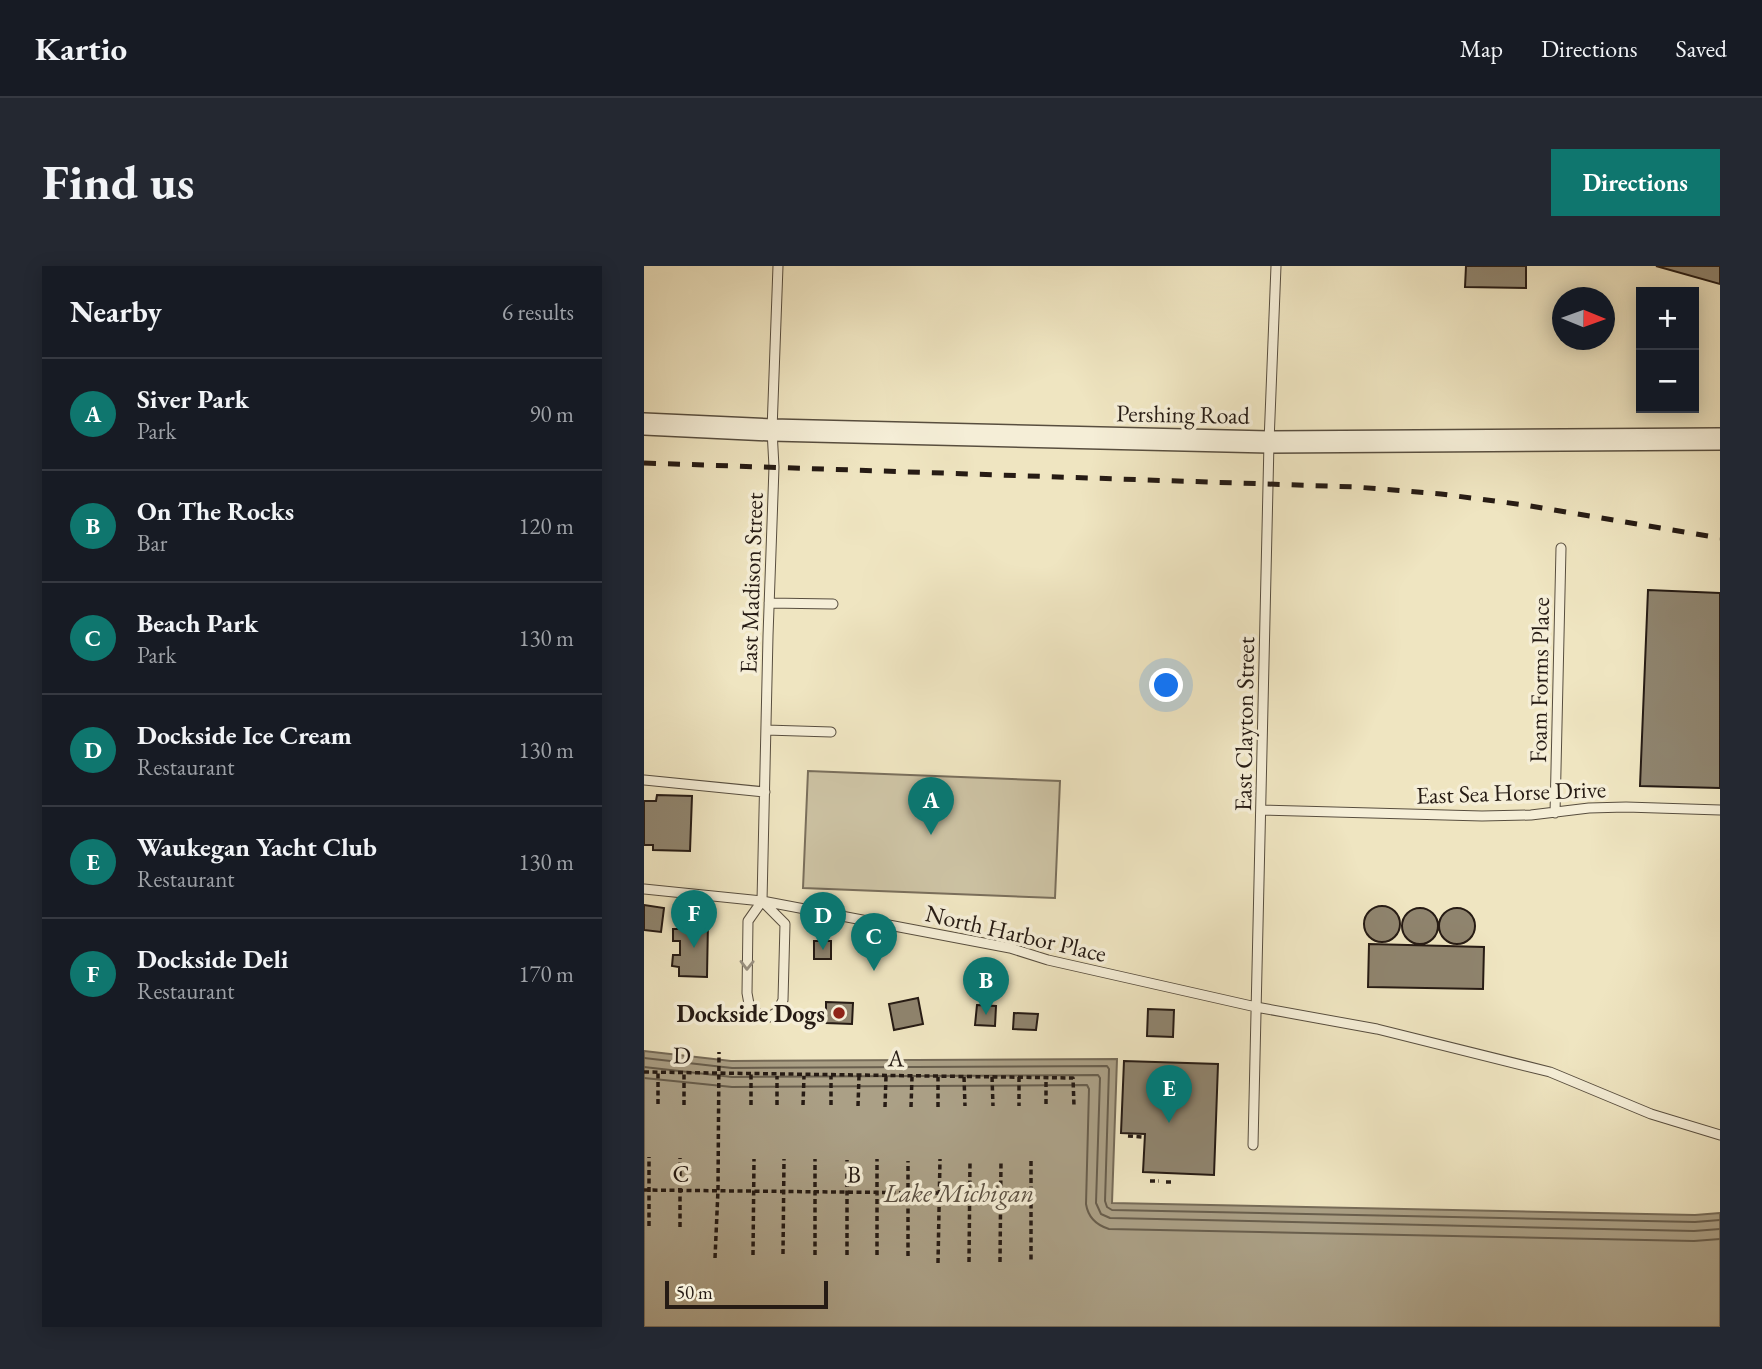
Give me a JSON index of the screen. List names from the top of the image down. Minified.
{"streets":{"street":["Pershing Road"],"lane":["East Madison Street","Foam Forms Place","East Clayton Street","East Sea Horse Drive","North Harbor Place"],"path":["D","A","C","B"]},"crossings":[["Pershing Road","East Madison Street"],["Pershing Road","East Clayton Street"],["East Madison Street","North Harbor Place"],["Foam Forms Place","East Sea Horse Drive"],["East Clayton Street","East Sea Horse Drive"],["East Clayton Street","North Harbor Place"],["D","A"],["C","B"]],"water":["Lake Michigan"],"places":["Dockside Dogs"],"scale_bar":"50 m","north":"right","page":{"header":"Kartio","nav":["Map","Directions","Saved"],"buttons":"Directions","title":"Find us","heading":["Nearby","6 results"],"map_buttons":["+","−"],"list":[{"mark":"A","name":"Siver Park","note":"Park","value":"90 m"},{"mark":"B","name":"On The Rocks","note":"Bar","value":"120 m"},{"mark":"C","name":"Beach Park","note":"Park","value":"130 m"},{"mark":"D","name":"Dockside Ice Cream","note":"Restaurant","value":"130 m"},{"mark":"E","name":"Waukegan Yacht Club","note":"Restaurant","value":"130 m"},{"mark":"F","name":"Dockside Deli","note":"Restaurant","value":"170 m"}],"pins":["A","F","D","C","B","E"],"scale":"50 m"}}
